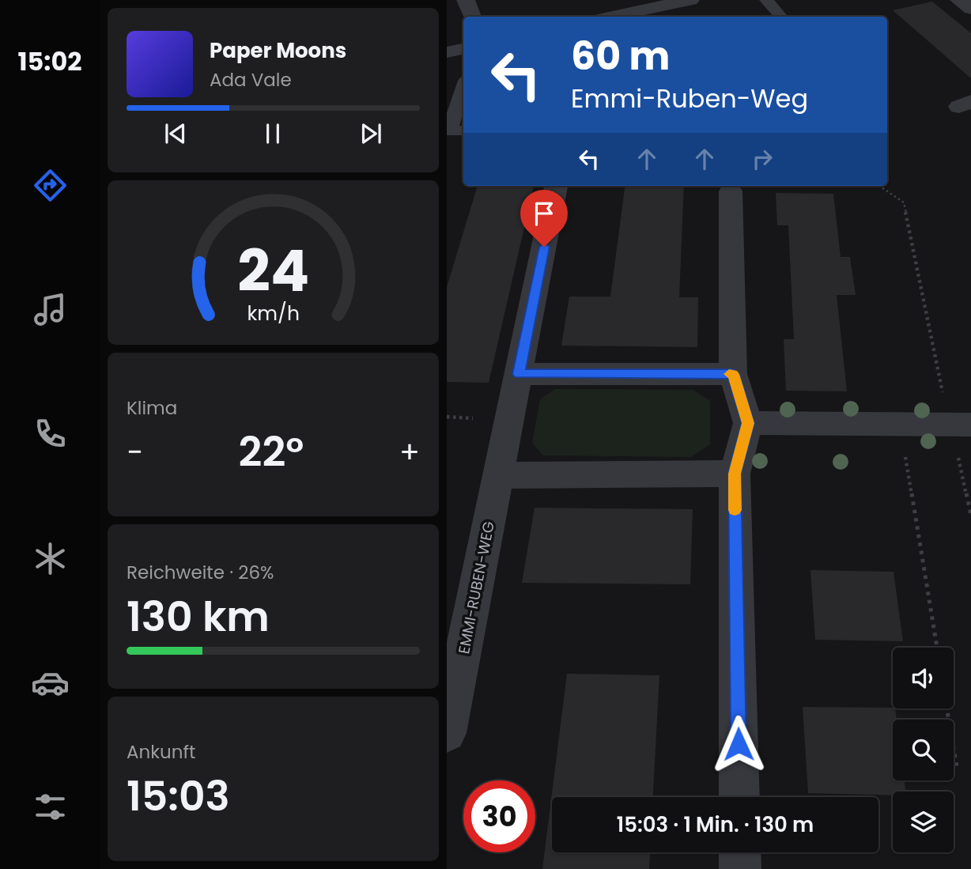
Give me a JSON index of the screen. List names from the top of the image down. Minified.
{"streets":{"street":["EMMI-RUBEN-WEG"]},"page":{"tabs":"15:02","turn":["60 m","Emmi-Ruben-Weg"],"song":["Paper Moons","Ada Vale"],"tile":["Klima",["Reichweite · 26%","130 km"],["Ankunft","15:03"]],"heat":["−","22°","+"],"limit":"30","trip":"15:03 · 1 Min. · 130 m","gauge":["24","km/h"]}}
